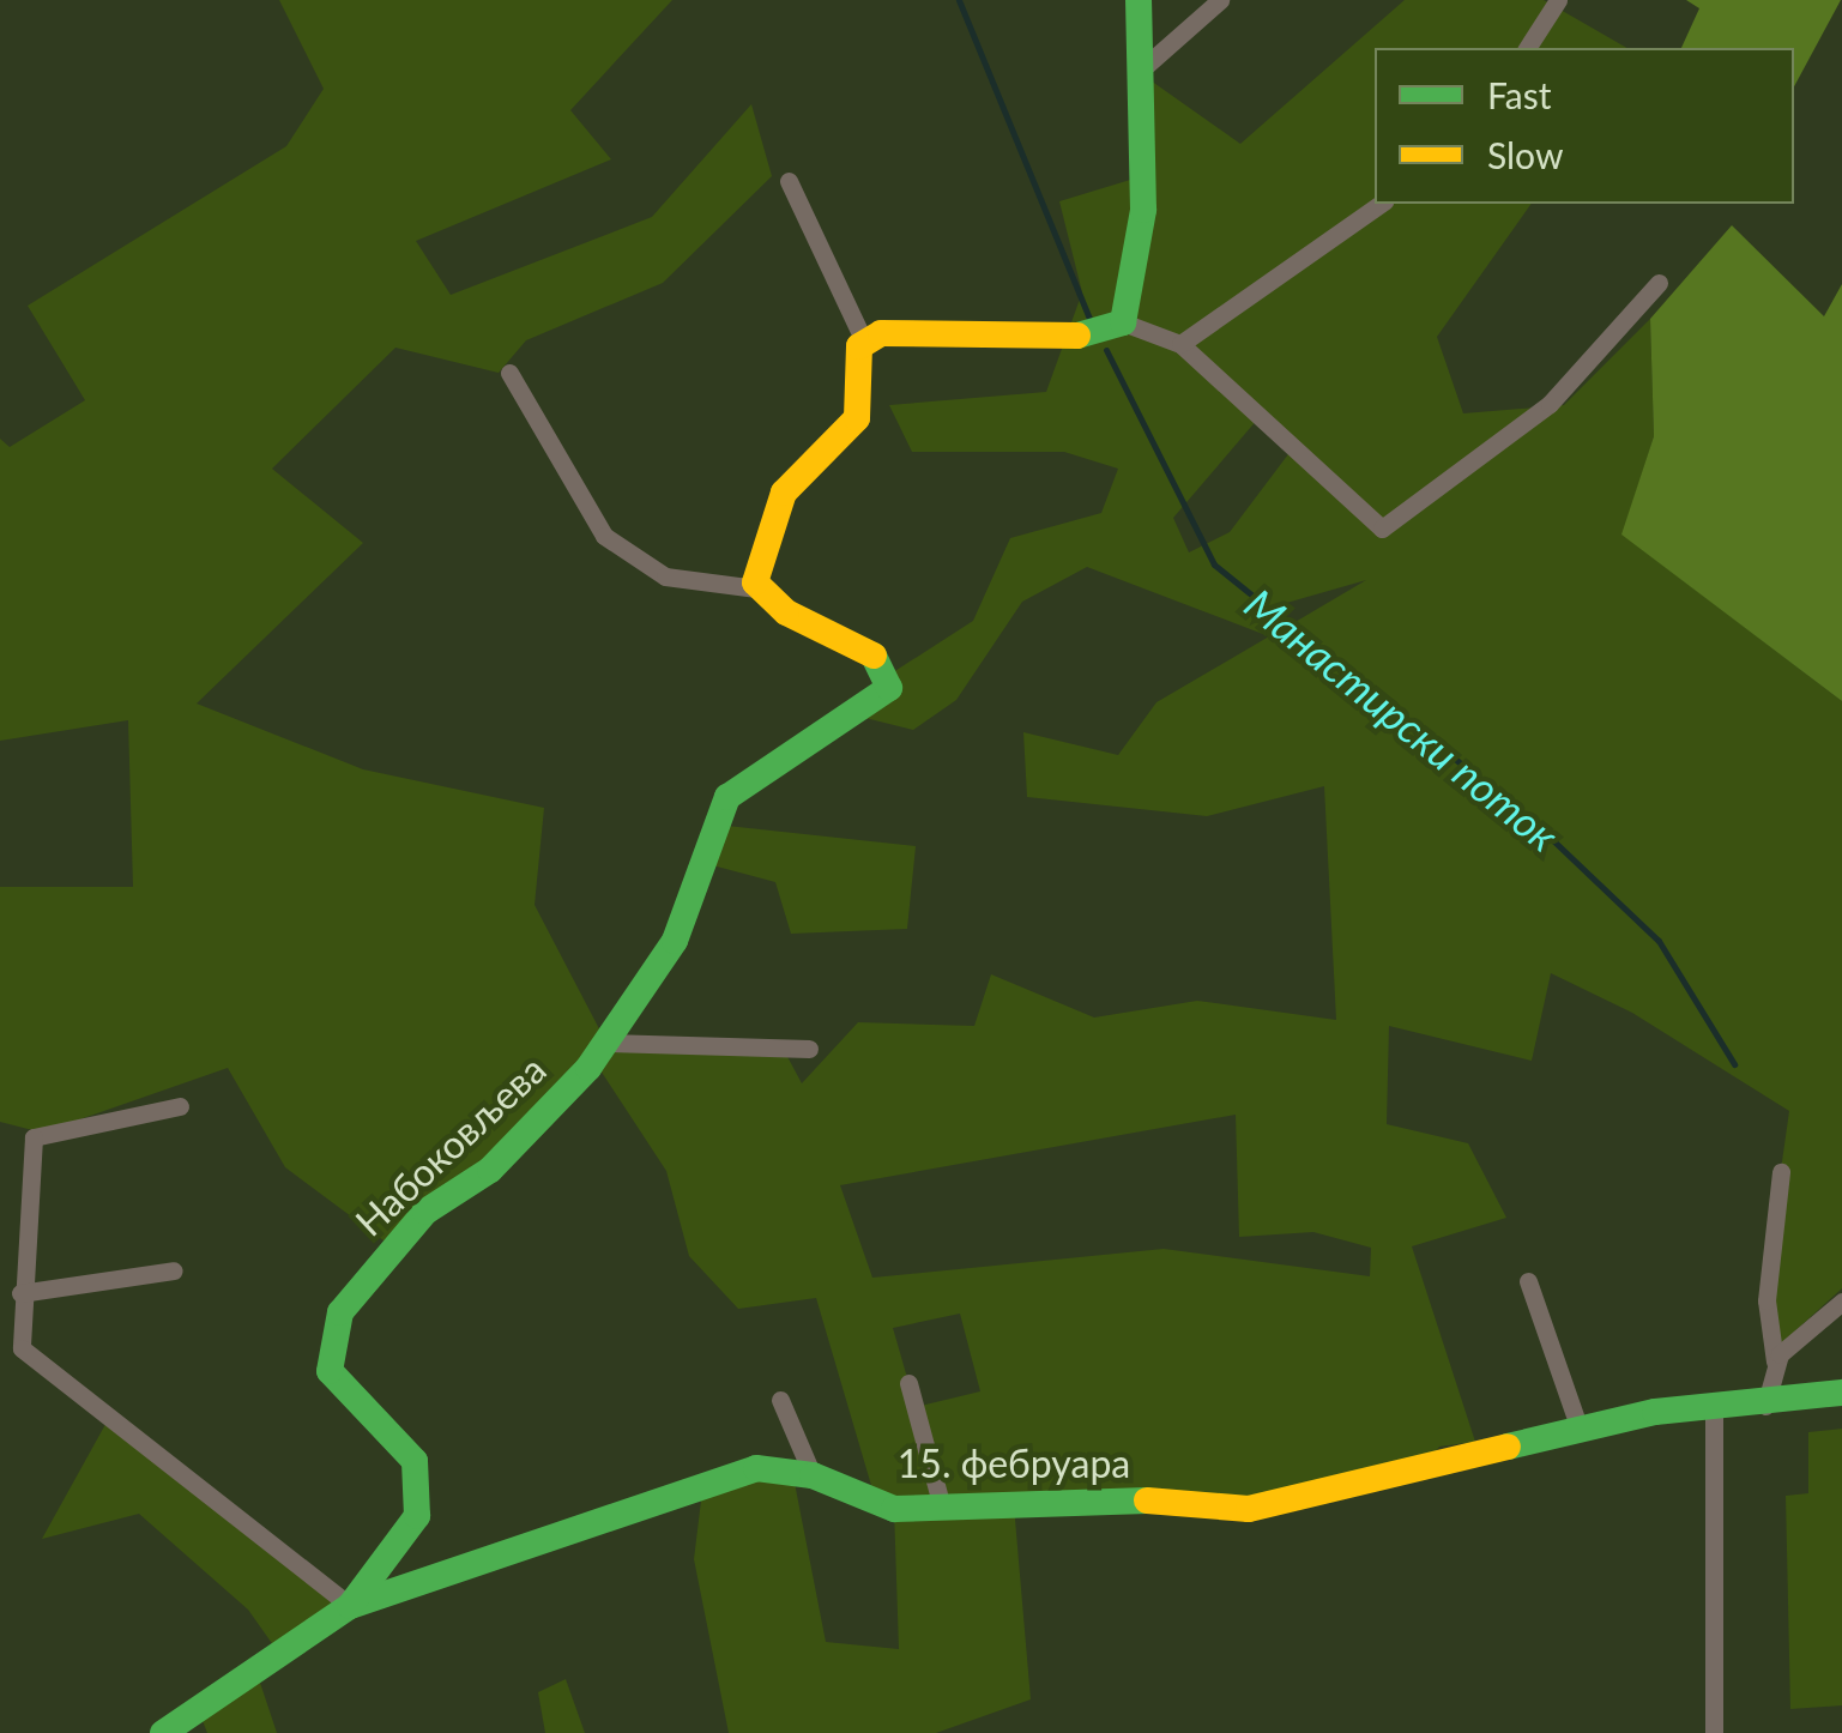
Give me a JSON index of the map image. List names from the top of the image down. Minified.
{"streets":{"street":["Набоковљева","15. фебруара"]},"crossings":[["Набоковљева","15. фебруара"]],"water":["Манастирски поток"],"legend":["Fast","Slow"]}
